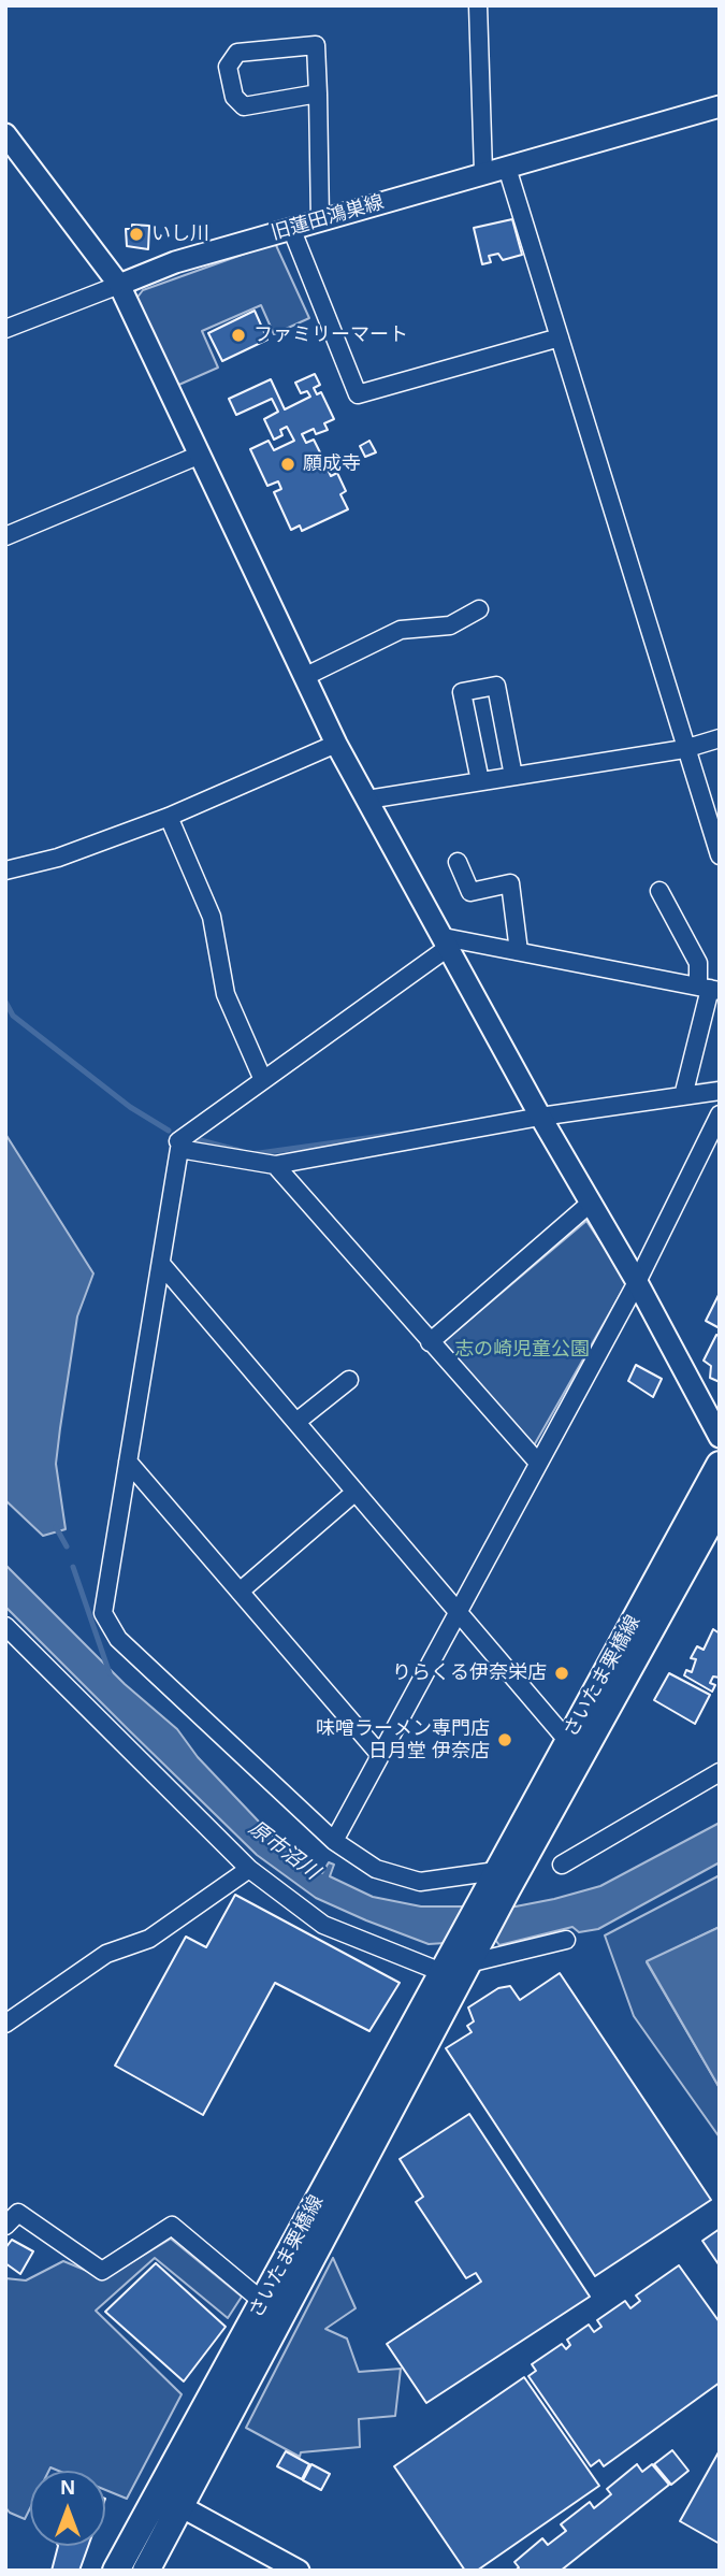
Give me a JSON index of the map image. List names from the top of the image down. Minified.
{"streets":{"main road":["さいたま栗橋線"],"street":["旧蓮田鴻巣線"]},"water":["原市沼川"],"parks":["志の崎児童公園"],"places":["いし川","ファミリーマート","願成寺","りらくる伊奈栄店","味噌ラーメン専門店 日月堂 伊奈店"],"north":"top"}
